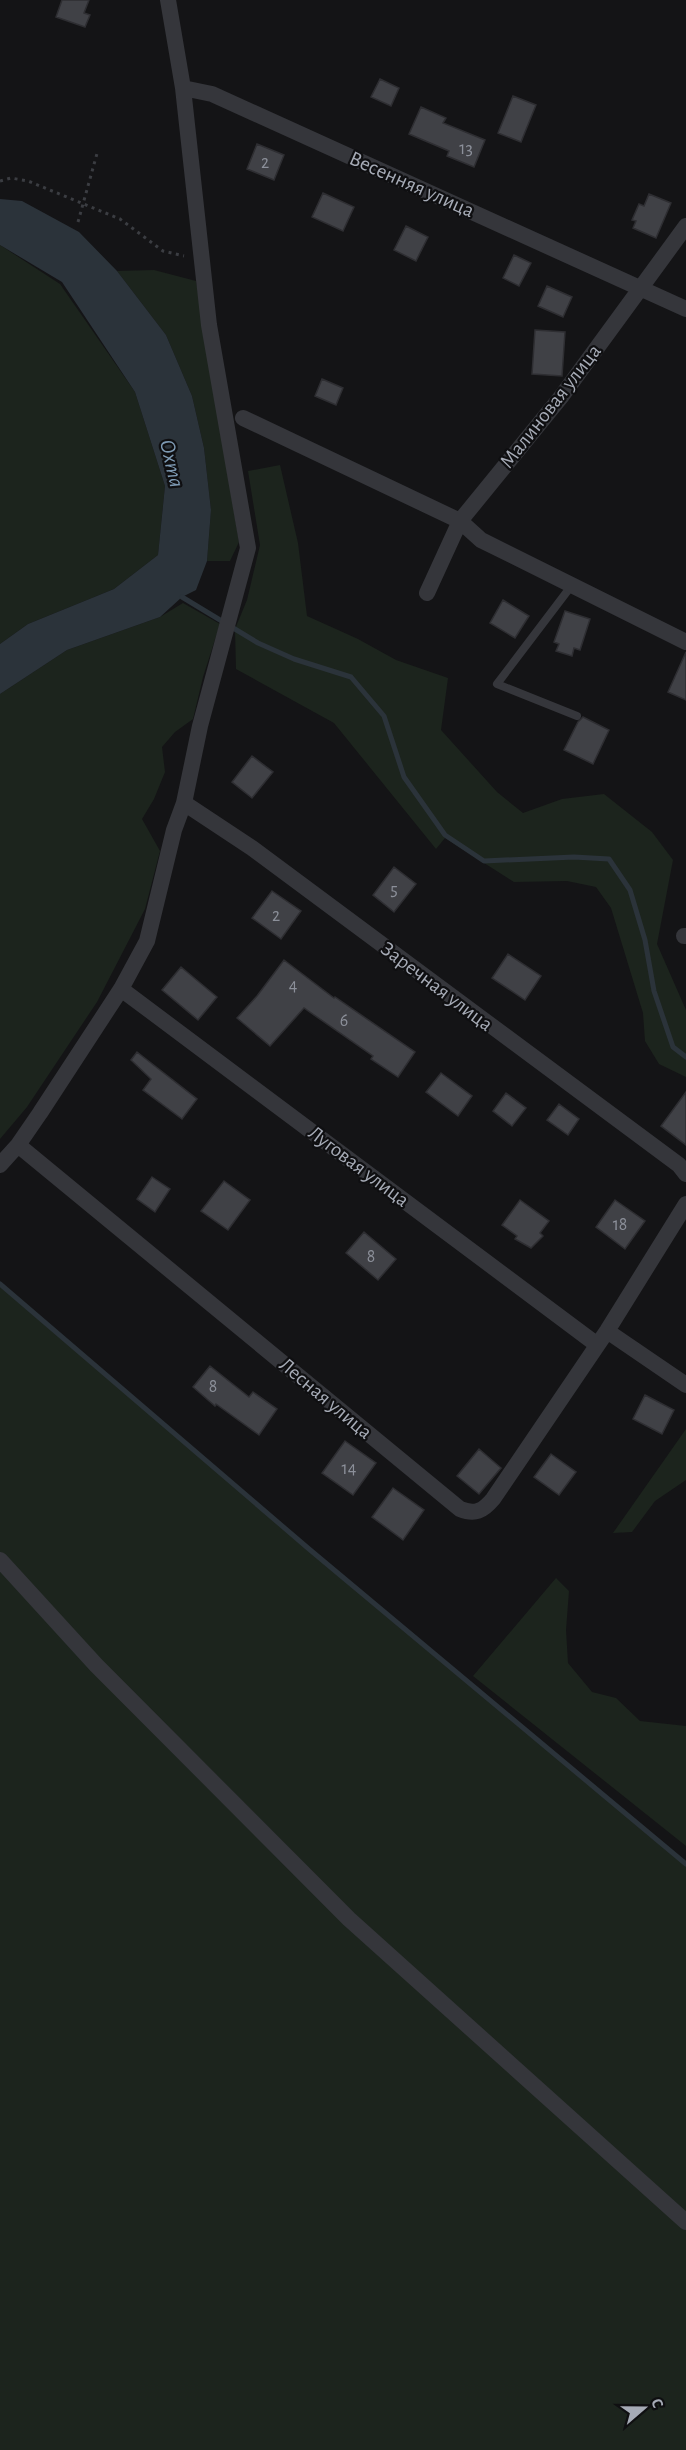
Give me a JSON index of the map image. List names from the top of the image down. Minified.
{"streets":{"street":["Весенняя улица","Малиновая улица","Заречная улица","Луговая улица","Лесная улица"]},"crossings":[["Весенняя улица","Малиновая улица"],["Луговая улица","Лесная улица"]],"water":["Охта"],"house_numbers":["13","2","5","2","4","6","18","8","8","14"],"north":"right"}
